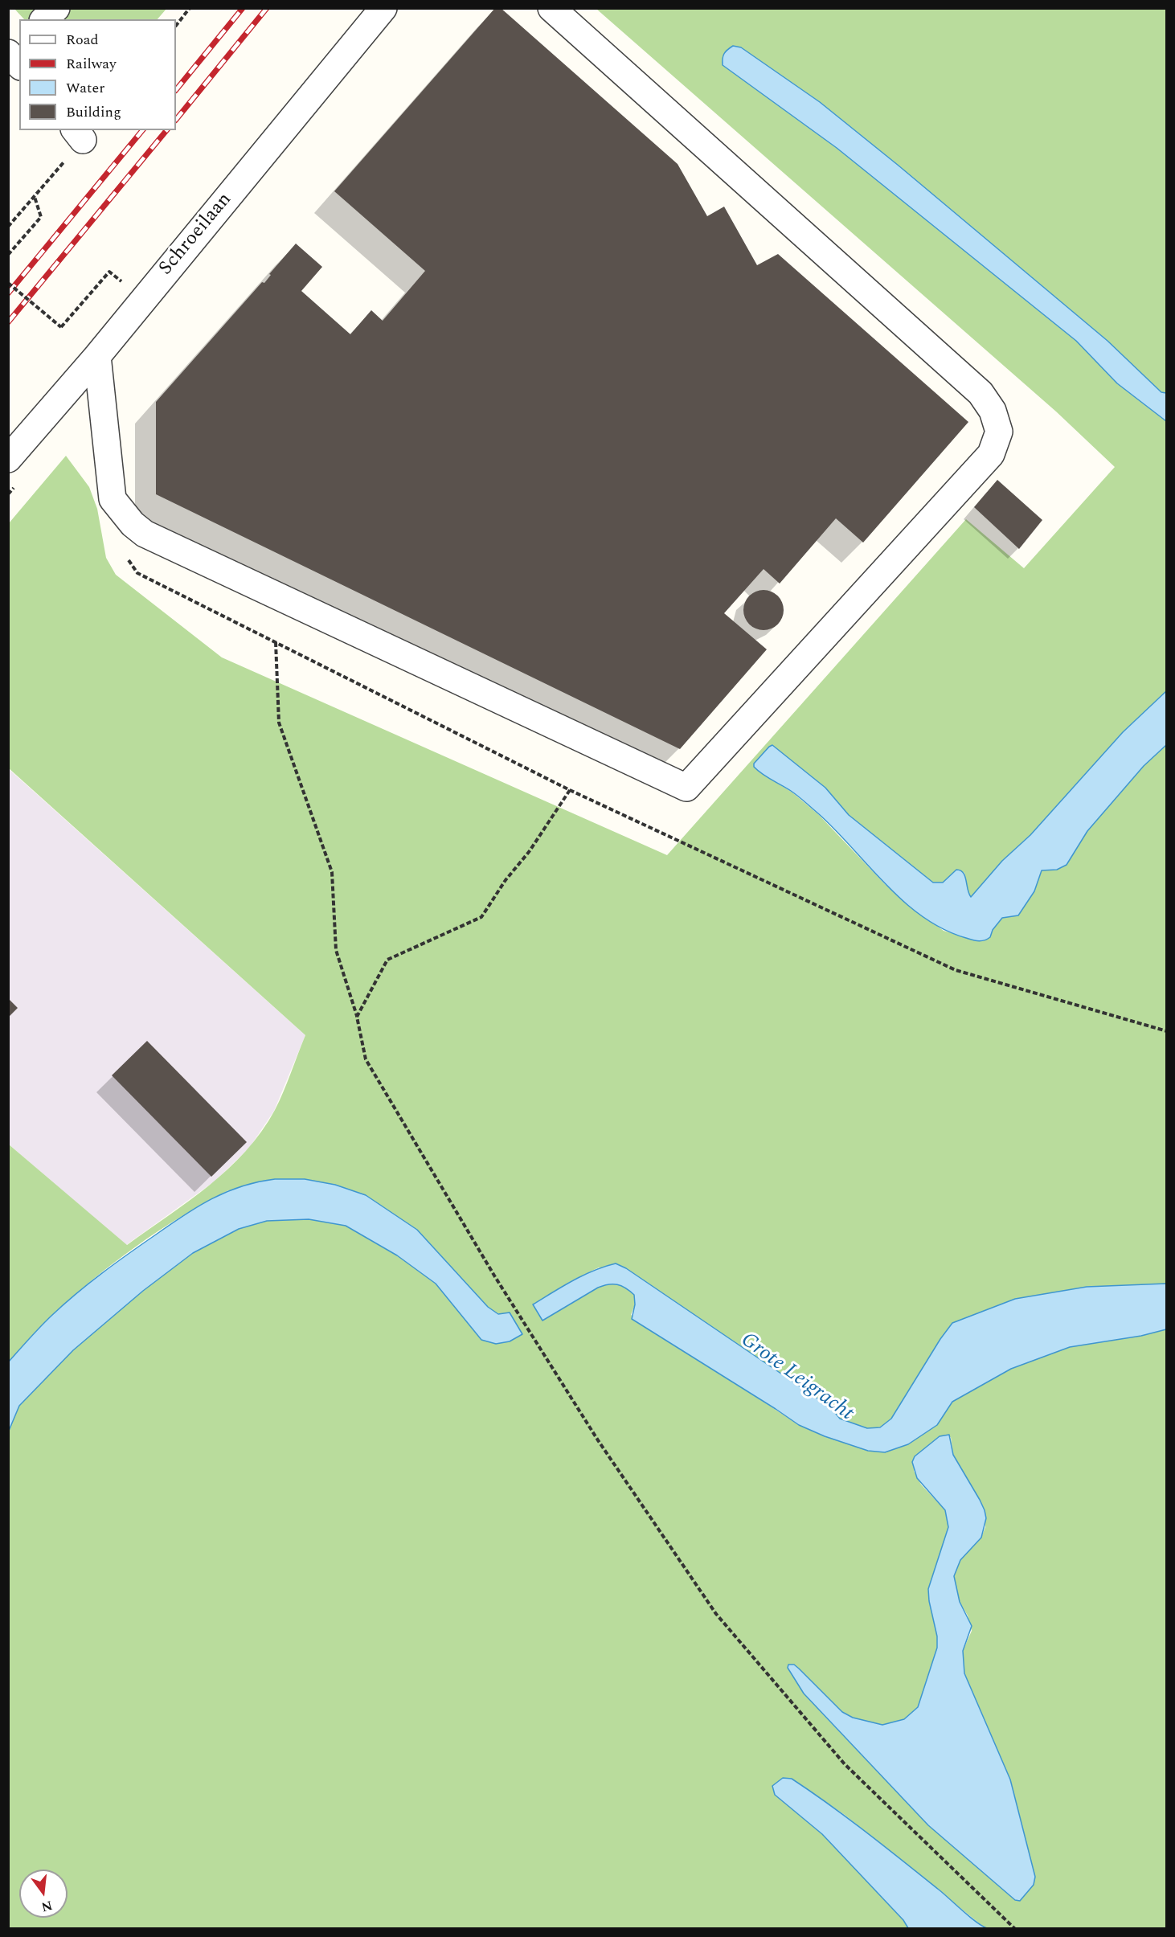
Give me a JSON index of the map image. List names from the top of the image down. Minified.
{"streets":{"street":["Schroeilaan"]},"water":["Grote Leigracht"],"legend":["Road","Railway","Water","Building"],"north":"bottom"}
